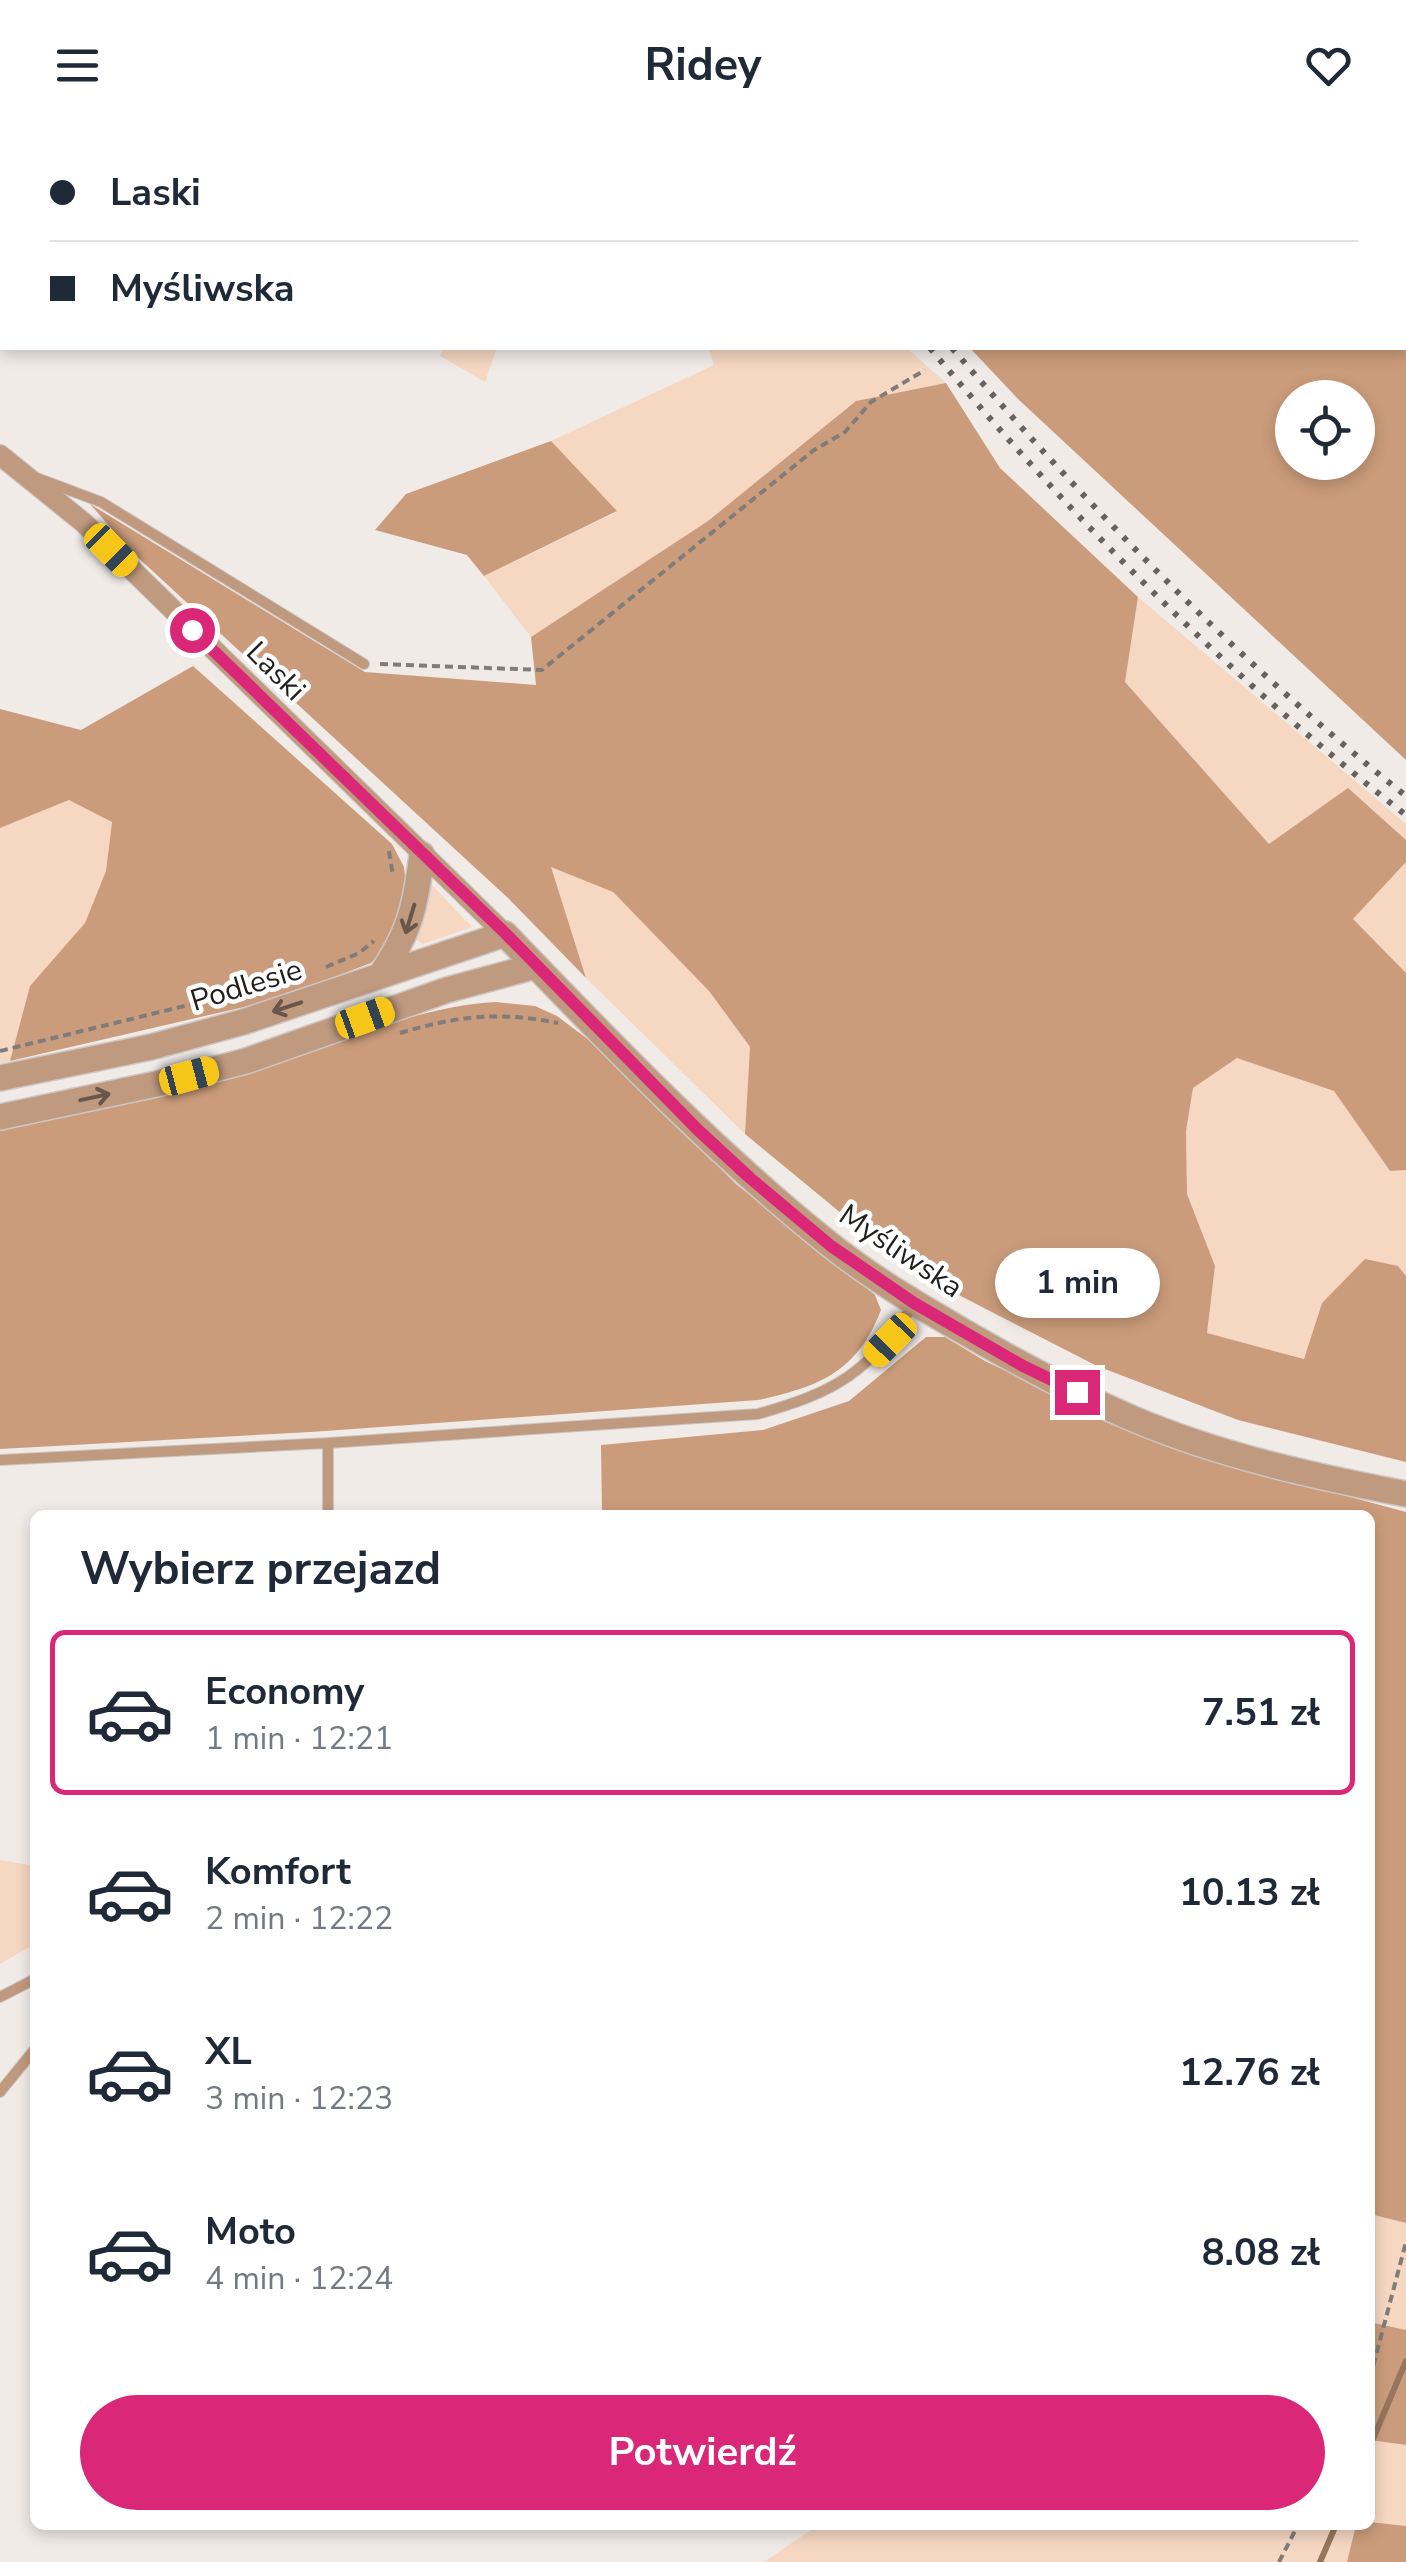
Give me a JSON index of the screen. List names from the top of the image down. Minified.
{"streets":{"street":["Laski","Podlesie","Myśliwska"]},"crossings":[["Laski","Podlesie"],["Laski","Myśliwska"],["Podlesie","Myśliwska"]],"page":{"header":"Ridey","banner":["Laski","Myśliwska"],"bubble":"1 min","heading":"Wybierz przejazd","list":[{"name":"Economy","note":"1 min · 12:21","value":"7.51 zł"},{"name":"Komfort","note":"2 min · 12:22","value":"10.13 zł"},{"name":"XL","note":"3 min · 12:23","value":"12.76 zł"},{"name":"Moto","note":"4 min · 12:24","value":"8.08 zł"}],"buttons":"Potwierdź"}}
